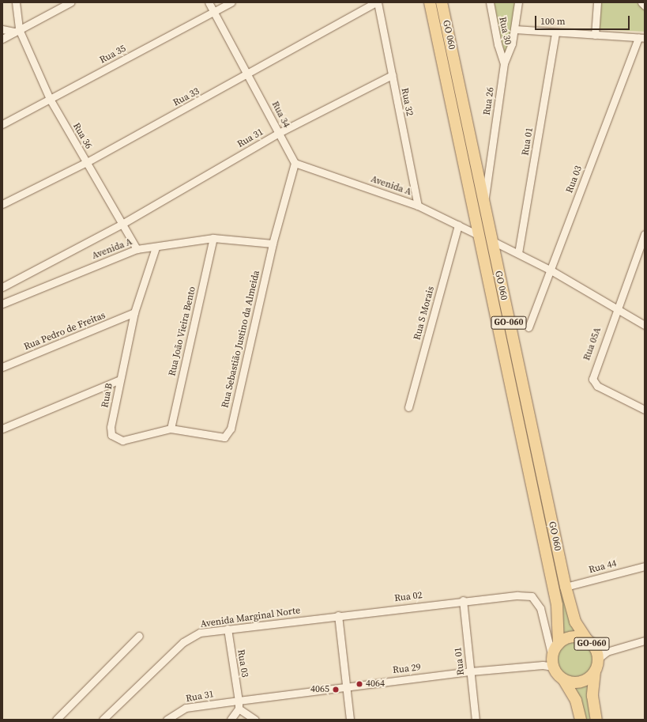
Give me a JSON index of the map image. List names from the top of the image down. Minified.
{"streets":{"main road":["GO 060","GO-060"],"street":["Rua 30","Rua 35","Rua 33","Rua 26","Rua 32","Rua 34","Rua 36","Rua 31","Rua 01","Rua 03","Avenida A","Rua S Morais","Rua Pedro de Freitas","Rua João Vieira Bento","Rua Sebastião Justino da Almeida","Rua 05A","Rua B","Rua 44","Rua 02","Avenida Marginal Norte","Rua 29"]},"crossings":[["Rua 30","Rua 26"],["GO 060","Rua 26"],["GO 060","Avenida A"],["GO 060","GO-060"],["GO 060","Rua 44"],["GO 060","Rua 02"],["GO 060","Rua 29"],["Rua 35","Rua 34"],["Rua 35","Rua 36"],["Rua 33","Rua 32"],["Rua 33","Rua 34"],["Rua 33","Rua 36"],["Rua 32","Rua 31"],["Rua 32","Avenida A"],["Rua 34","Rua 31"],["Rua 34","Avenida A"],["Rua 36","Rua 31"],["Rua 36","Avenida A"],["Rua 31","Rua 03"],["Rua 31","Avenida A"],["Rua 31","Rua 29"],["Rua 01","Rua 02"],["Rua 01","Rua 29"],["Rua 03","Avenida Marginal Norte"],["Rua 03","Rua 29"],["Avenida A","Rua S Morais"],["Avenida A","Rua João Vieira Bento"],["Avenida A","Rua Sebastião Justino da Almeida"],["Avenida A","Rua B"],["GO-060","Rua 02"],["GO-060","Rua 29"],["Rua Pedro de Freitas","Rua B"],["Rua João Vieira Bento","Rua B"],["Rua Sebastião Justino da Almeida","Rua B"],["Rua 02","Avenida Marginal Norte"],["Rua 02","Rua 29"]],"places":["4064","4065"],"scale_bar":"100 m"}
